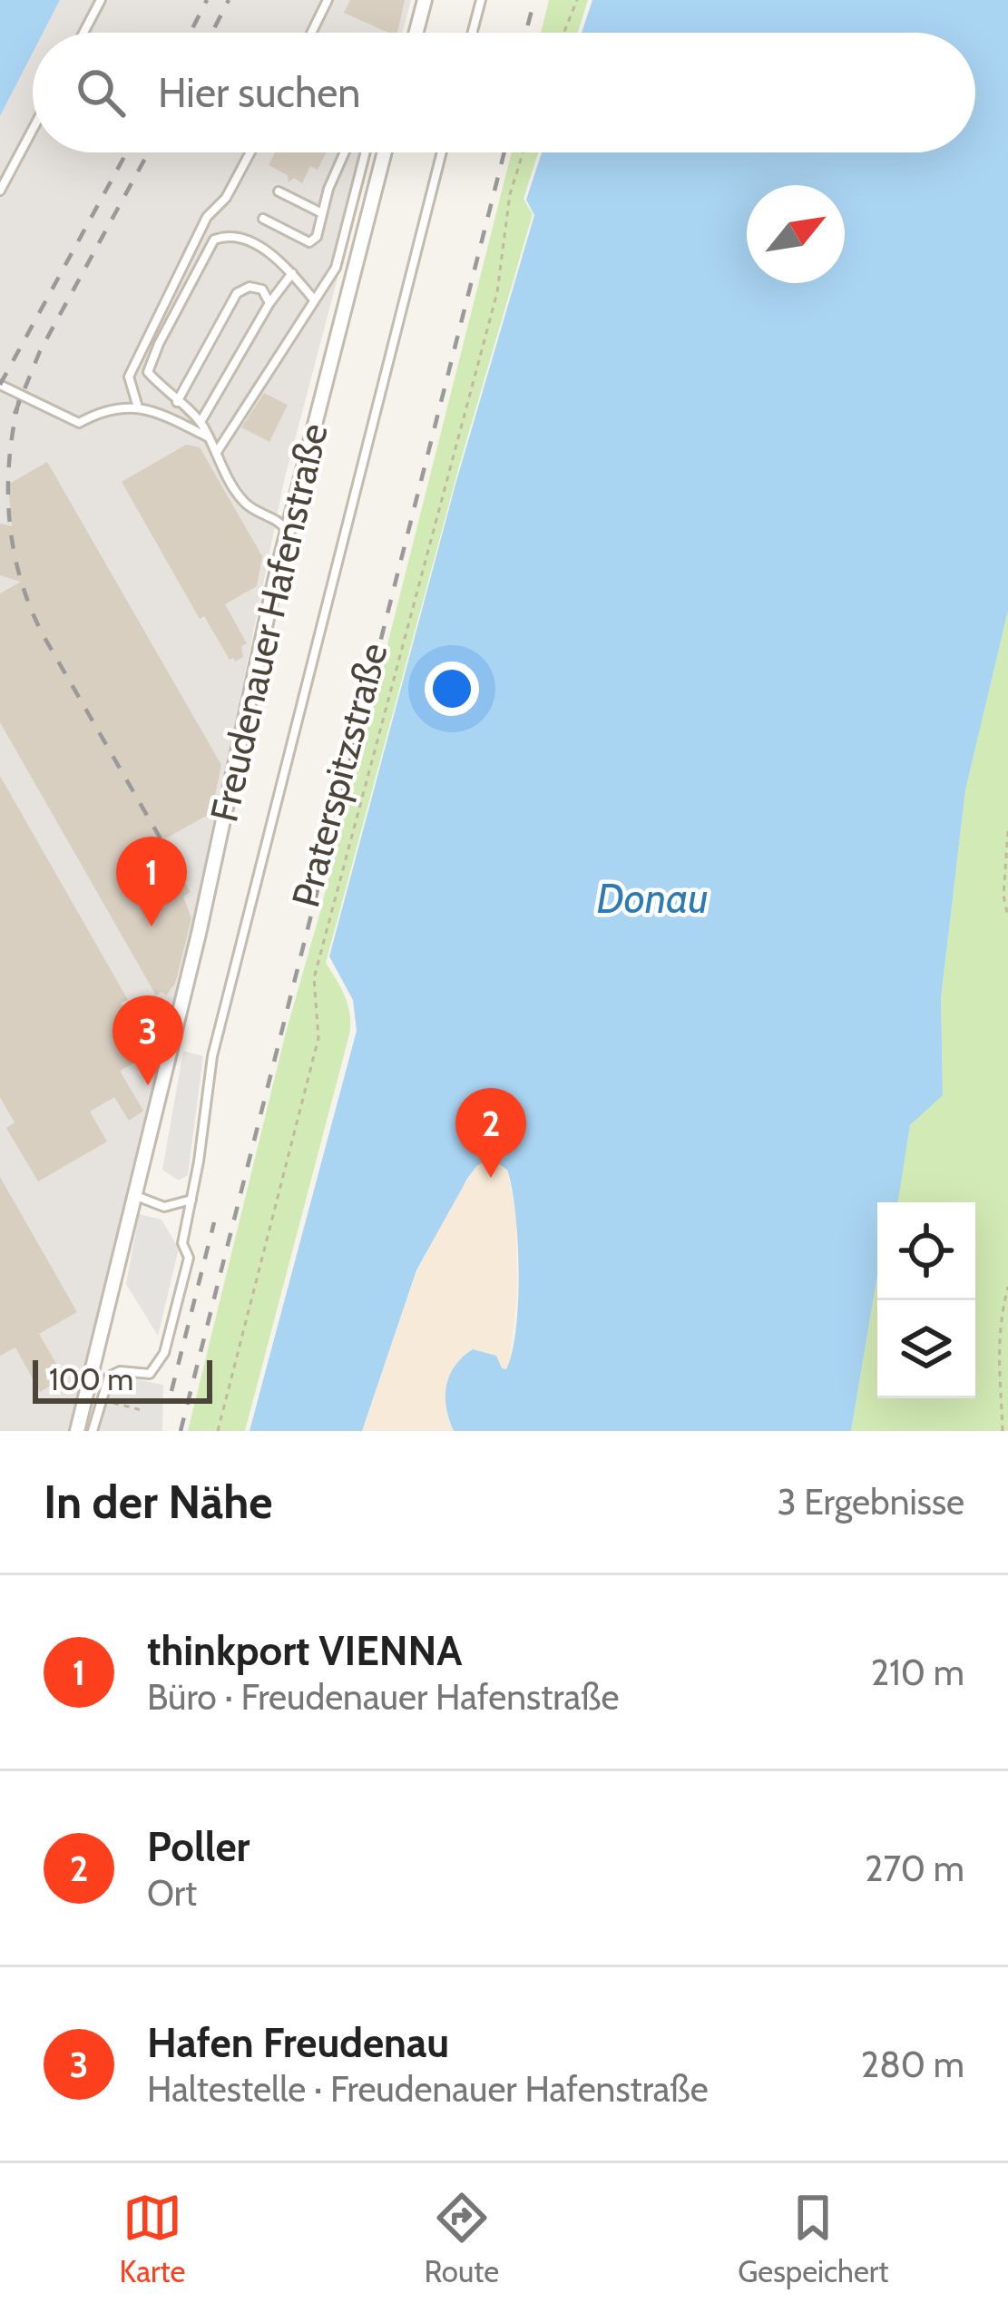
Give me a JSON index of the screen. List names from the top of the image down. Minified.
{"streets":{"street":["Freudenauer Hafenstraße"],"path":["Praterspitzstraße"]},"water":["Donau"],"scale_bar":"100 m","north":"top right","page":{"search":"Hier suchen","pins":["1","3","2"],"scale":"100 m","heading":["In der Nähe","3 Ergebnisse"],"list":[{"mark":"1","name":"thinkport VIENNA","note":"Büro · Freudenauer Hafenstraße","value":"210 m"},{"mark":"2","name":"Poller","note":"Ort","value":"270 m"},{"mark":"3","name":"Hafen Freudenau","note":"Haltestelle · Freudenauer Hafenstraße","value":"280 m"}],"nav":["Karte","Route","Gespeichert"]}}
